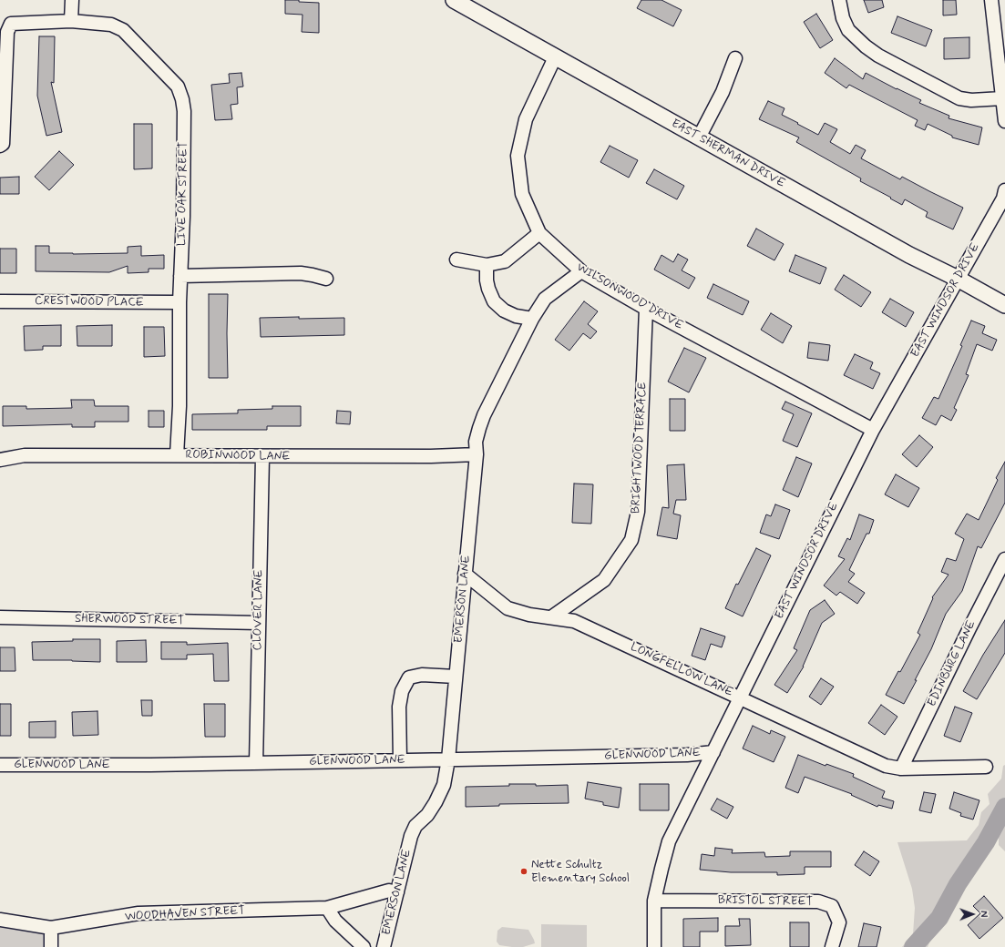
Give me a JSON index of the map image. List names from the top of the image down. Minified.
{"streets":{"main road":["EAST SHERMAN DRIVE"],"street":["LIVE OAK STREET","WILSONWOOD DRIVE","EAST WINDSOR DRIVE","CRESTWOOD PLACE","BRIGHTWOOD TERRACE","ROBINWOOD LANE","EMERSON LANE","CLOVER LANE","SHERWOOD STREET","EDINBURG LANE","LONGFELLOW LANE","GLENWOOD LANE","BRISTOL STREET","WOODHAVEN STREET"]},"crossings":[["EAST SHERMAN DRIVE","WILSONWOOD DRIVE"],["EAST SHERMAN DRIVE","EAST WINDSOR DRIVE"],["LIVE OAK STREET","CRESTWOOD PLACE"],["LIVE OAK STREET","ROBINWOOD LANE"],["WILSONWOOD DRIVE","EAST WINDSOR DRIVE"],["WILSONWOOD DRIVE","BRIGHTWOOD TERRACE"],["WILSONWOOD DRIVE","EMERSON LANE"],["EAST WINDSOR DRIVE","LONGFELLOW LANE"],["EAST WINDSOR DRIVE","GLENWOOD LANE"],["EAST WINDSOR DRIVE","BRISTOL STREET"],["BRIGHTWOOD TERRACE","LONGFELLOW LANE"],["ROBINWOOD LANE","EMERSON LANE"],["ROBINWOOD LANE","CLOVER LANE"],["EMERSON LANE","LONGFELLOW LANE"],["EMERSON LANE","GLENWOOD LANE"],["EMERSON LANE","WOODHAVEN STREET"],["CLOVER LANE","SHERWOOD STREET"],["CLOVER LANE","GLENWOOD LANE"],["EDINBURG LANE","LONGFELLOW LANE"]],"places":["Nette Schultz Elementary School"],"north":"right"}
